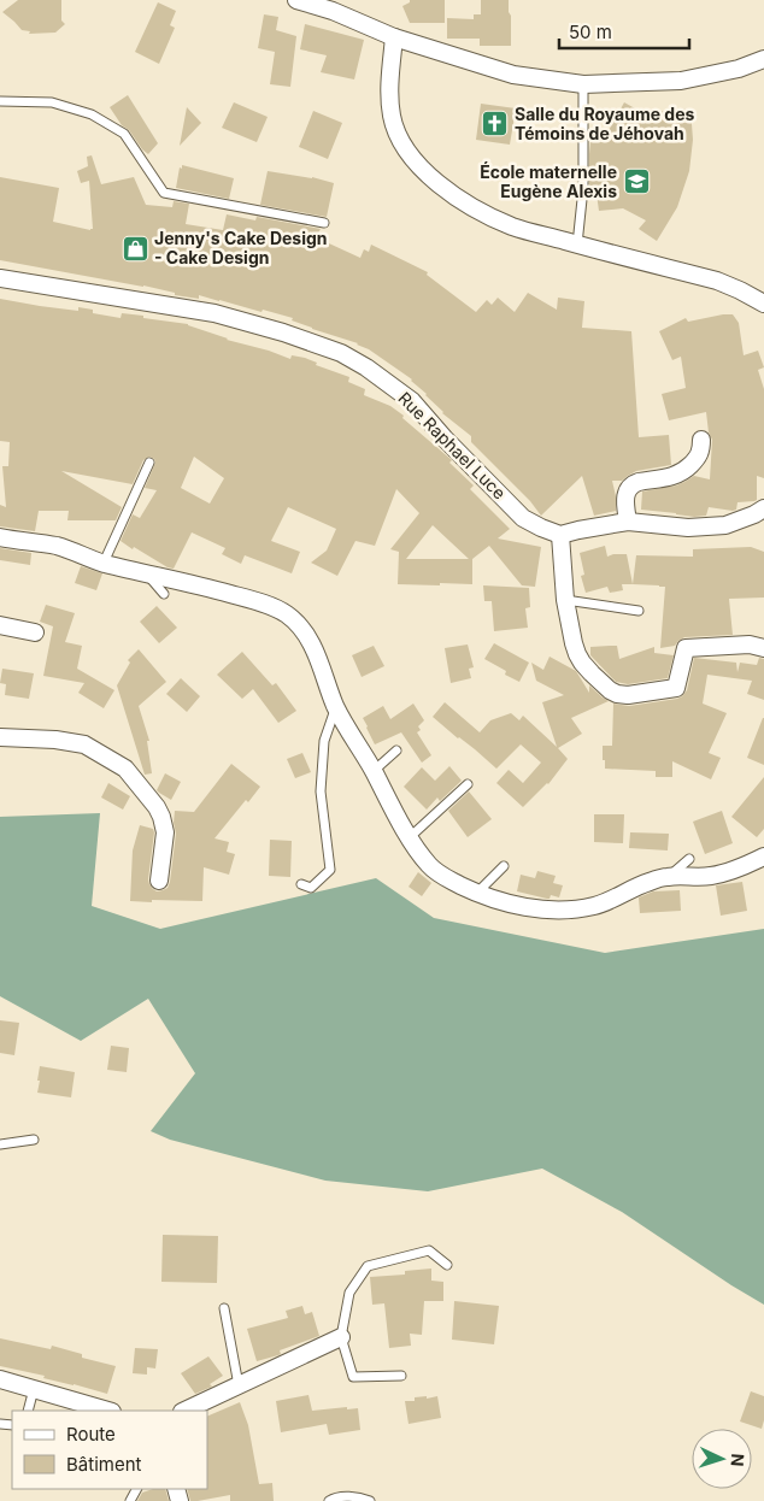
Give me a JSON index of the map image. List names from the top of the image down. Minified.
{"streets":{"street":["Rue Raphael Luce"]},"places":{"church":["Salle du Royaume des Témoins de Jéhovah"],"school or university":["École maternelle Eugène Alexis"],"shop":["Jenny's Cake Design - Cake Design"]},"legend":["Route","Bâtiment"],"scale_bar":"50 m","north":"right"}
